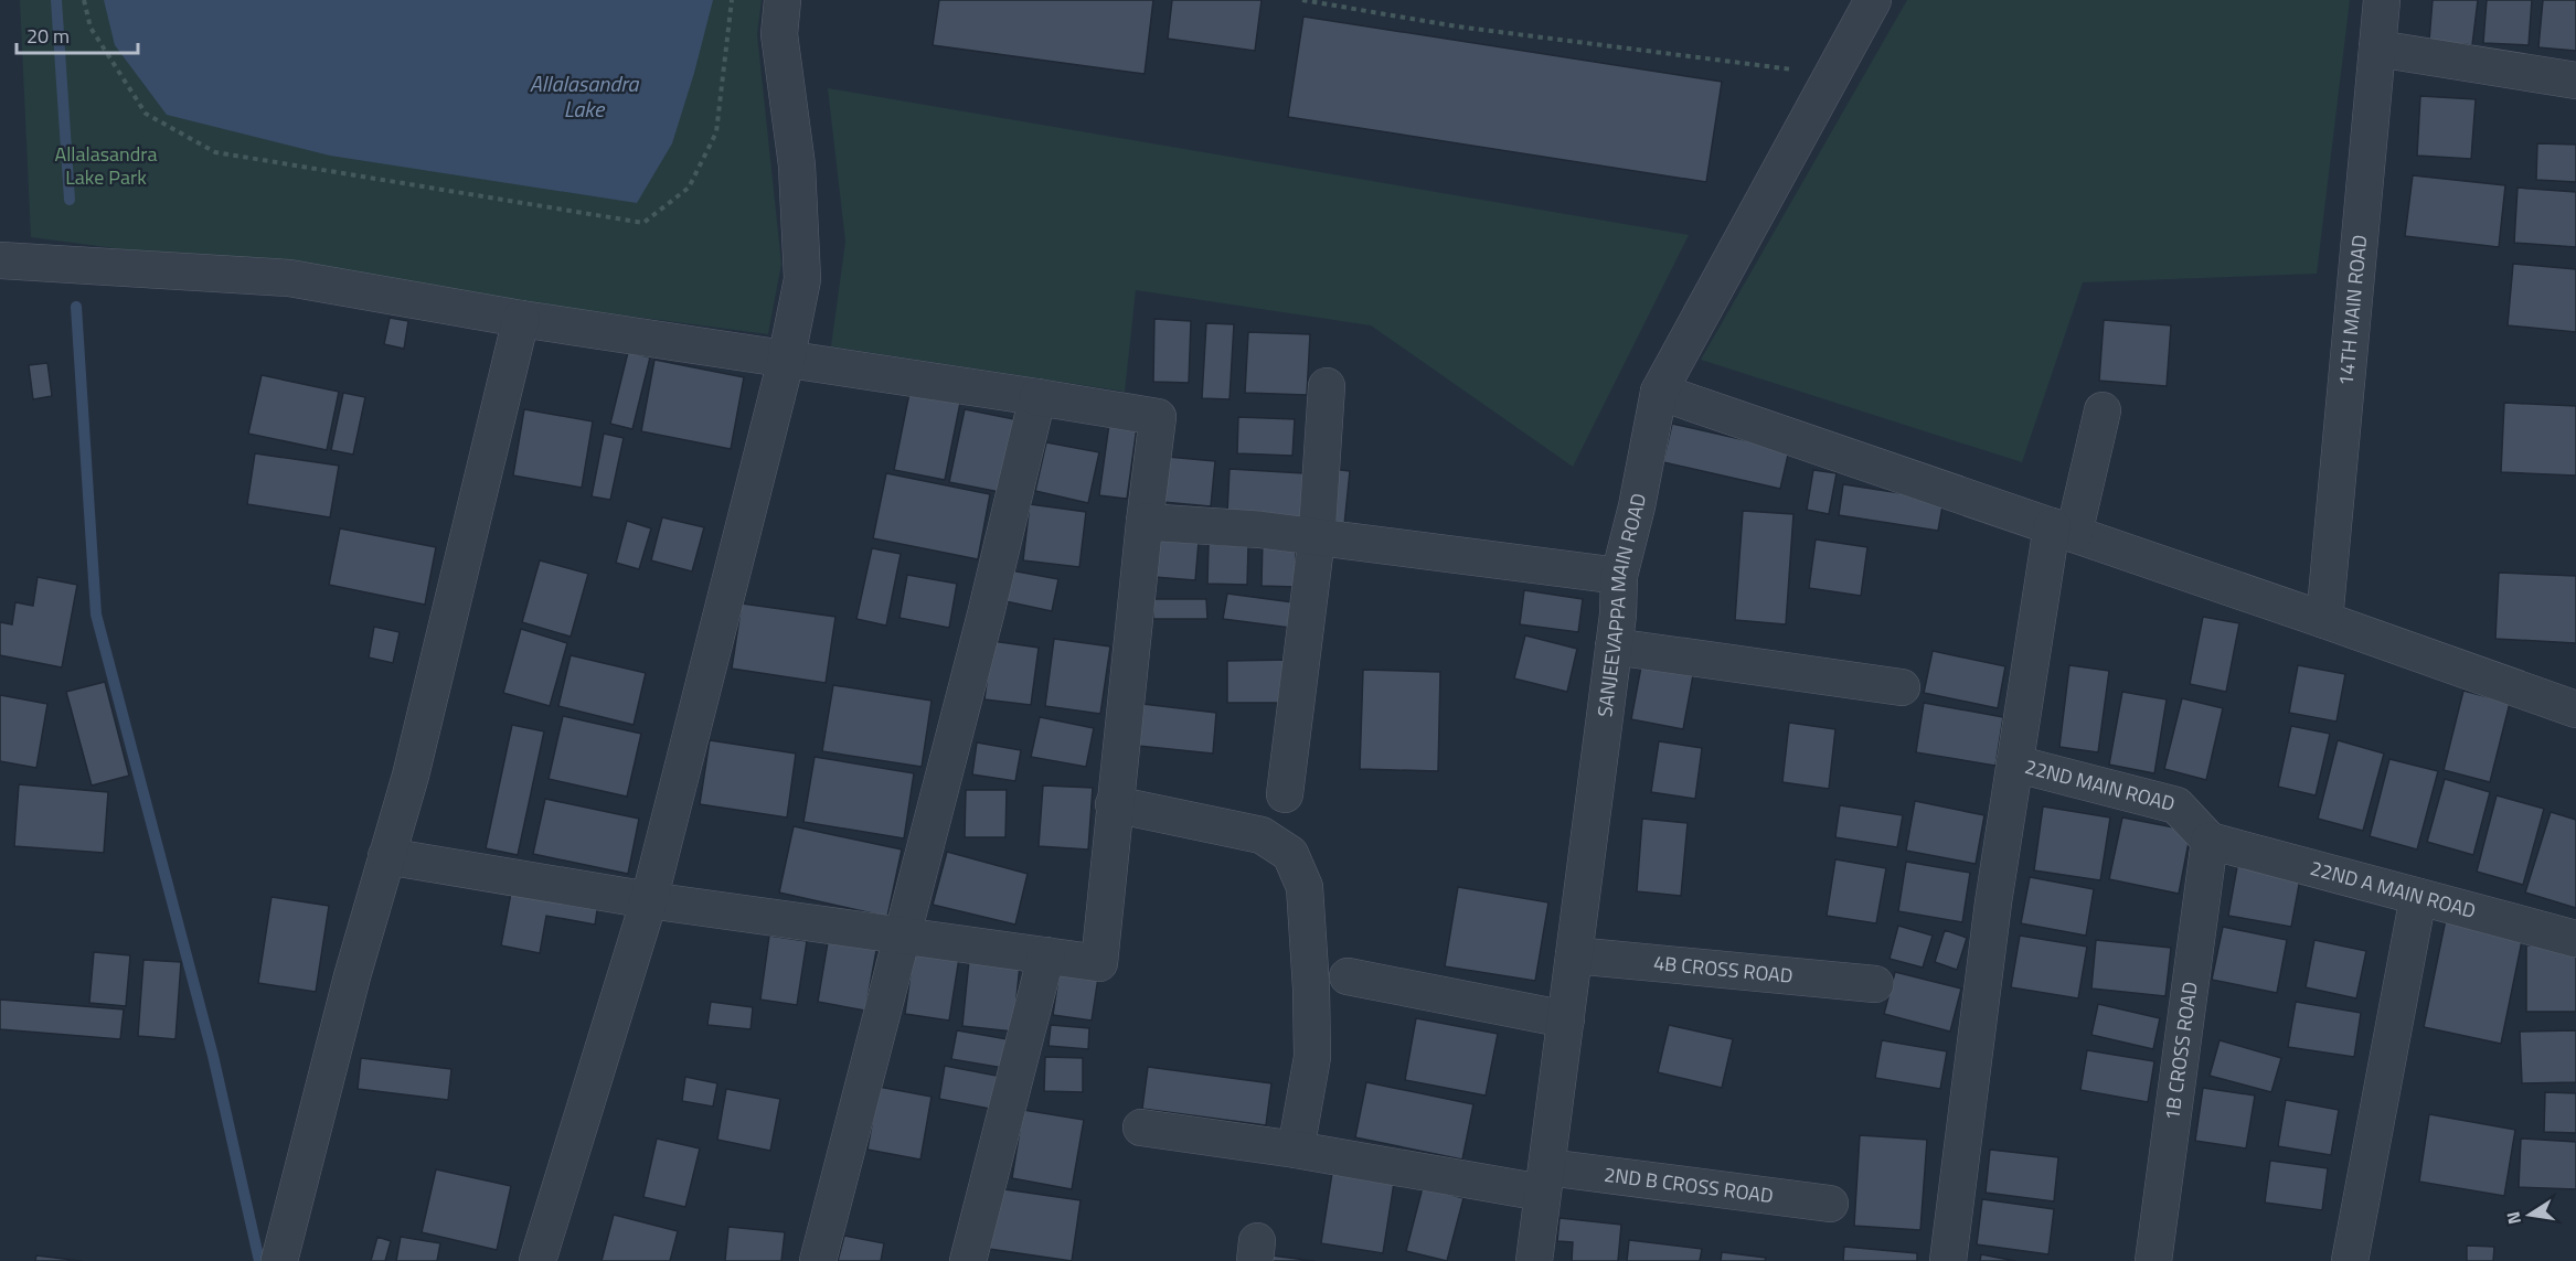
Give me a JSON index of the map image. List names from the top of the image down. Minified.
{"streets":{"street":["14TH MAIN ROAD","SANJEEVAPPA MAIN ROAD","22ND MAIN ROAD","22ND A MAIN ROAD","4B CROSS ROAD","1B CROSS ROAD","2ND B CROSS ROAD"]},"crossings":[["SANJEEVAPPA MAIN ROAD","4B CROSS ROAD"],["SANJEEVAPPA MAIN ROAD","2ND B CROSS ROAD"],["22ND MAIN ROAD","22ND A MAIN ROAD"],["22ND MAIN ROAD","1B CROSS ROAD"],["22ND A MAIN ROAD","1B CROSS ROAD"]],"water":["Allalasandra Lake"],"parks":["Allalasandra Lake Park"],"scale_bar":"20 m","north":"left"}
